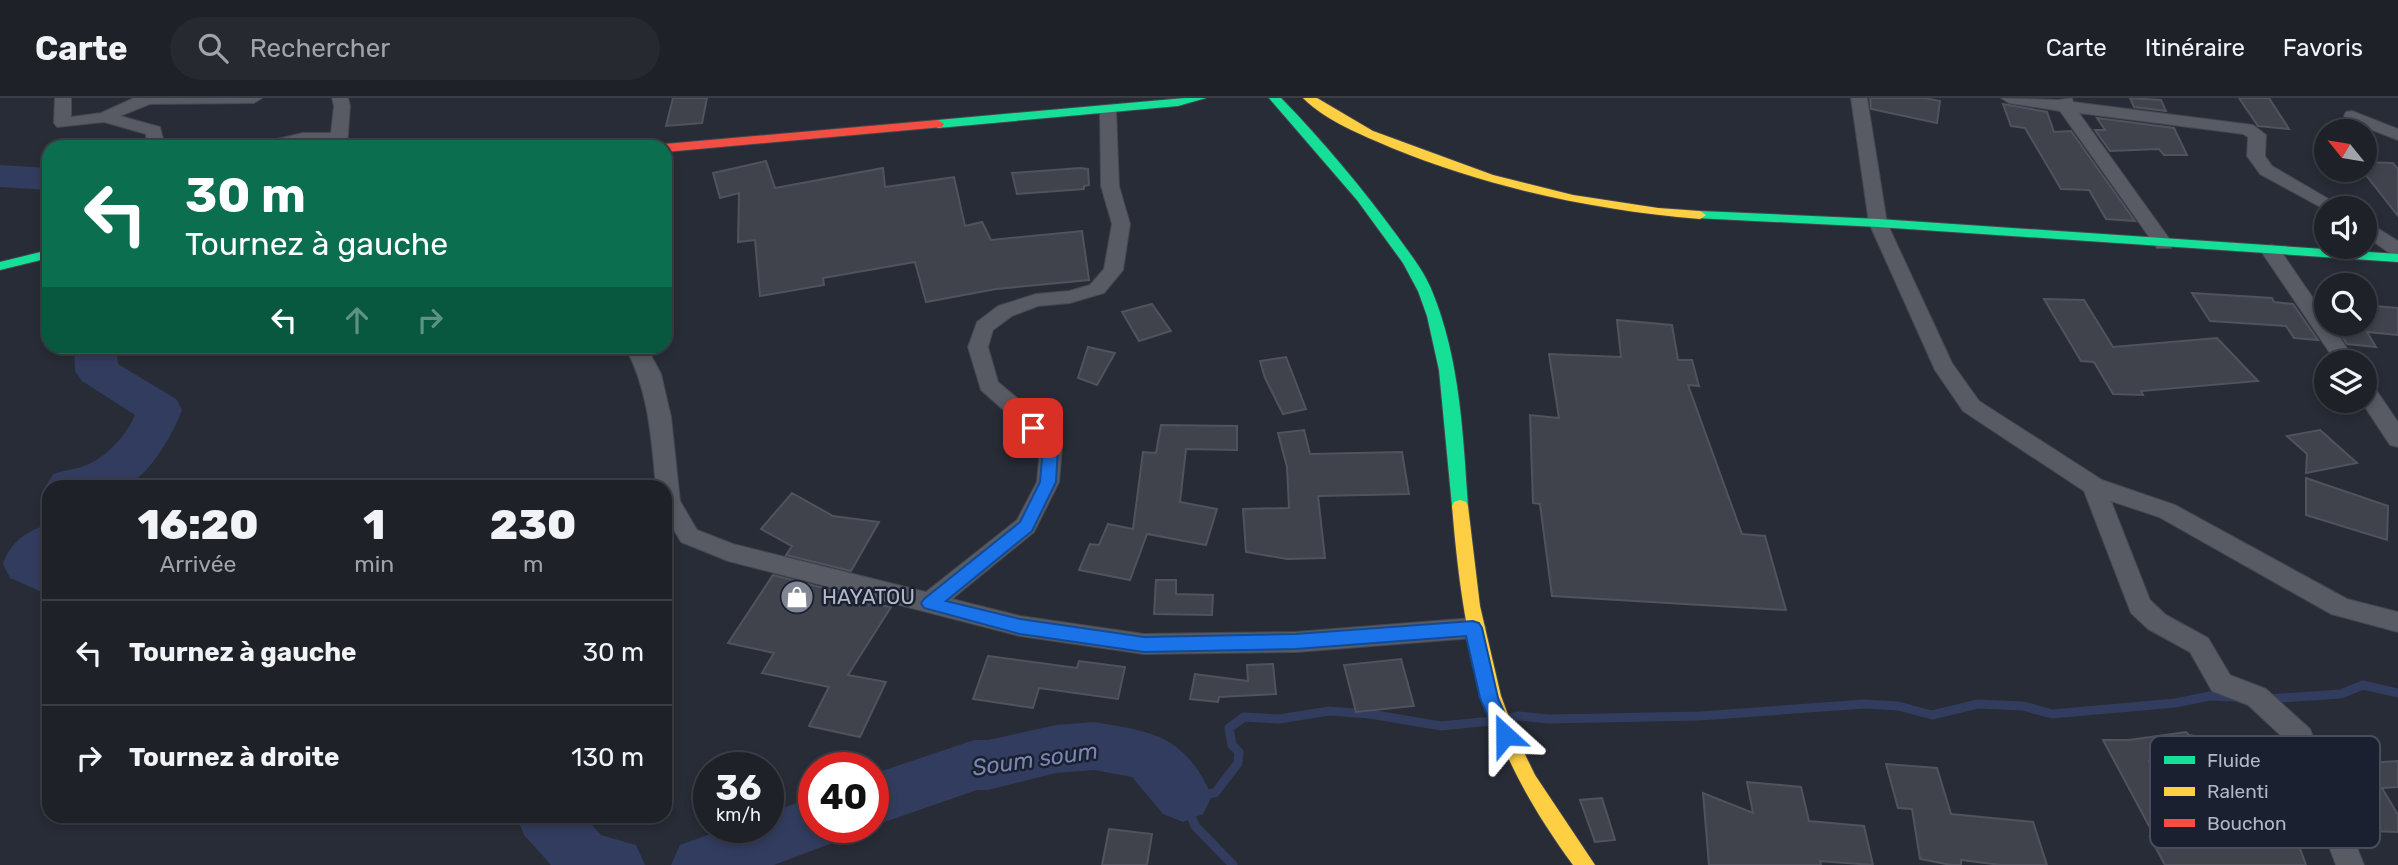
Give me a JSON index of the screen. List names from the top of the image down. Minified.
{"water":["Soum soum"],"places":{"shop":["HAYATOU"]},"legend":["Fluide","Ralenti","Bouchon"],"north":"top left","page":{"header":"Carte","search":"Rechercher","nav":["Carte","Itinéraire","Favoris"],"turn":["30 m","Tournez à gauche"],"eta":["16:20","Arrivée","1","min","230","m"],"list":[{"name":"Tournez à gauche","value":"30 m"},{"name":"Tournez à droite","value":"130 m"}],"speed":"36 km/h","limit":"40"}}
